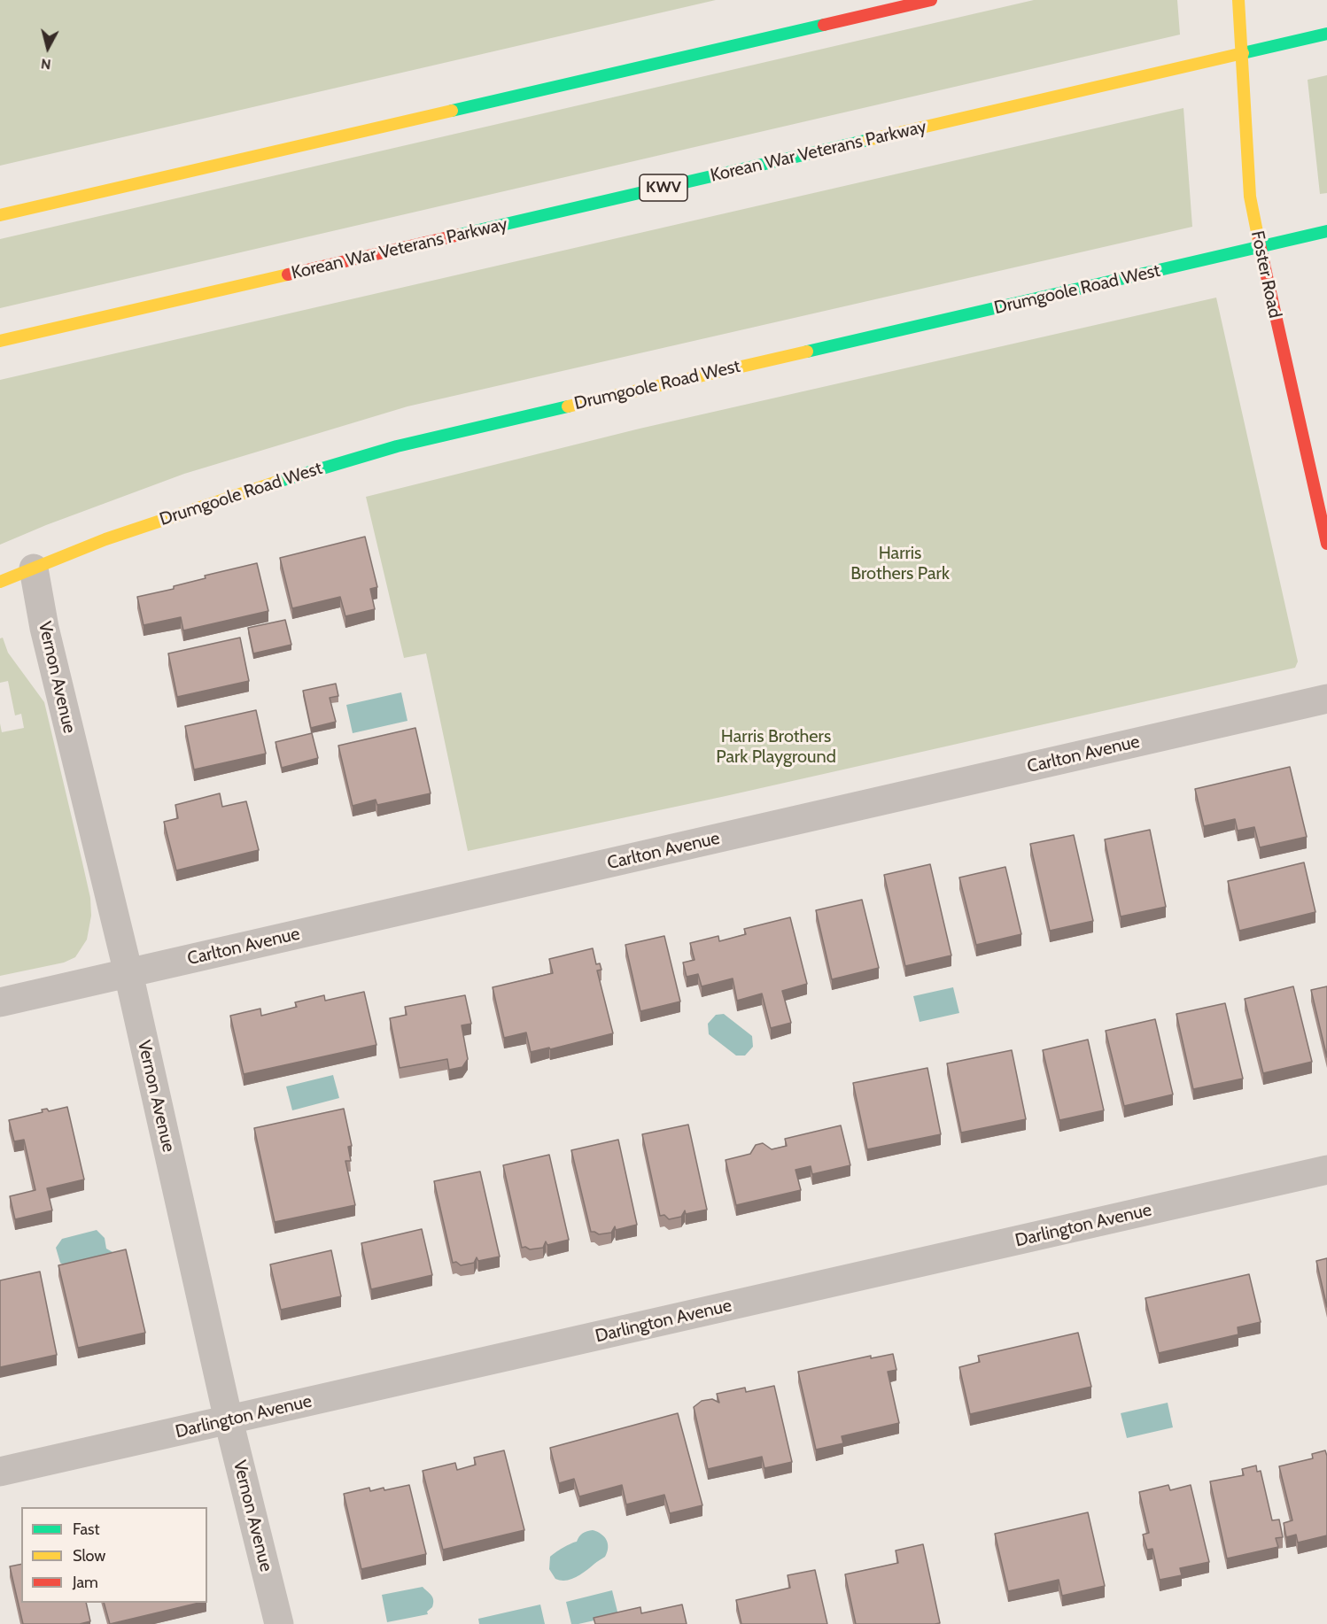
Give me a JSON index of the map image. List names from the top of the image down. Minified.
{"streets":{"main road":["Korean War Veterans Parkway","KWV","Foster Road","Drumgoole Road West"],"street":["Vernon Avenue","Carlton Avenue","Darlington Avenue"]},"crossings":[["Foster Road","Drumgoole Road West"],["Drumgoole Road West","Vernon Avenue"],["Vernon Avenue","Carlton Avenue"],["Vernon Avenue","Darlington Avenue"]],"parks":["Harris Brothers Park","Harris Brothers Park Playground"],"legend":["Fast","Slow","Jam"],"north":"bottom"}
